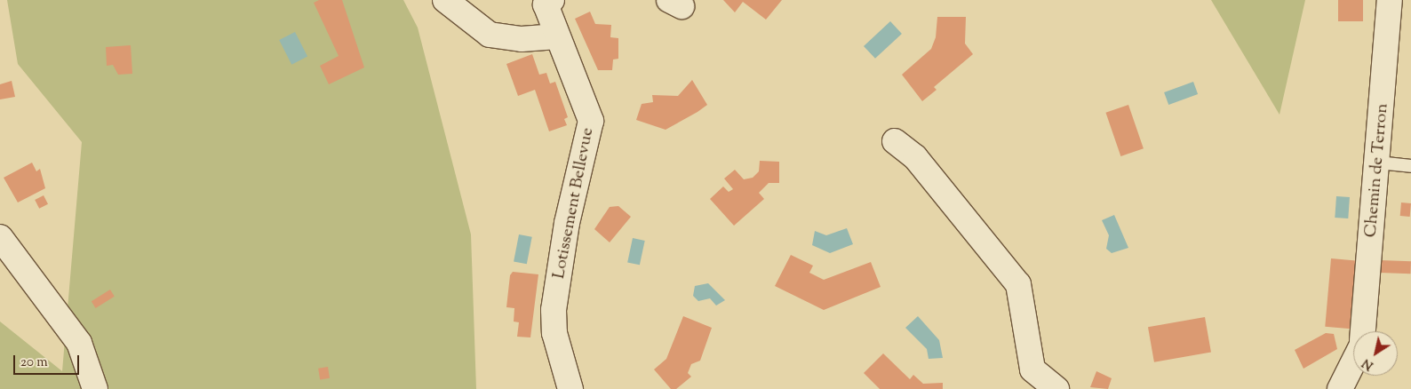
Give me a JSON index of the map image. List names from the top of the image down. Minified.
{"streets":{"street":["Chemin de Terron","Lotissement Bellevue"]},"scale_bar":"20 m","north":"bottom left"}
